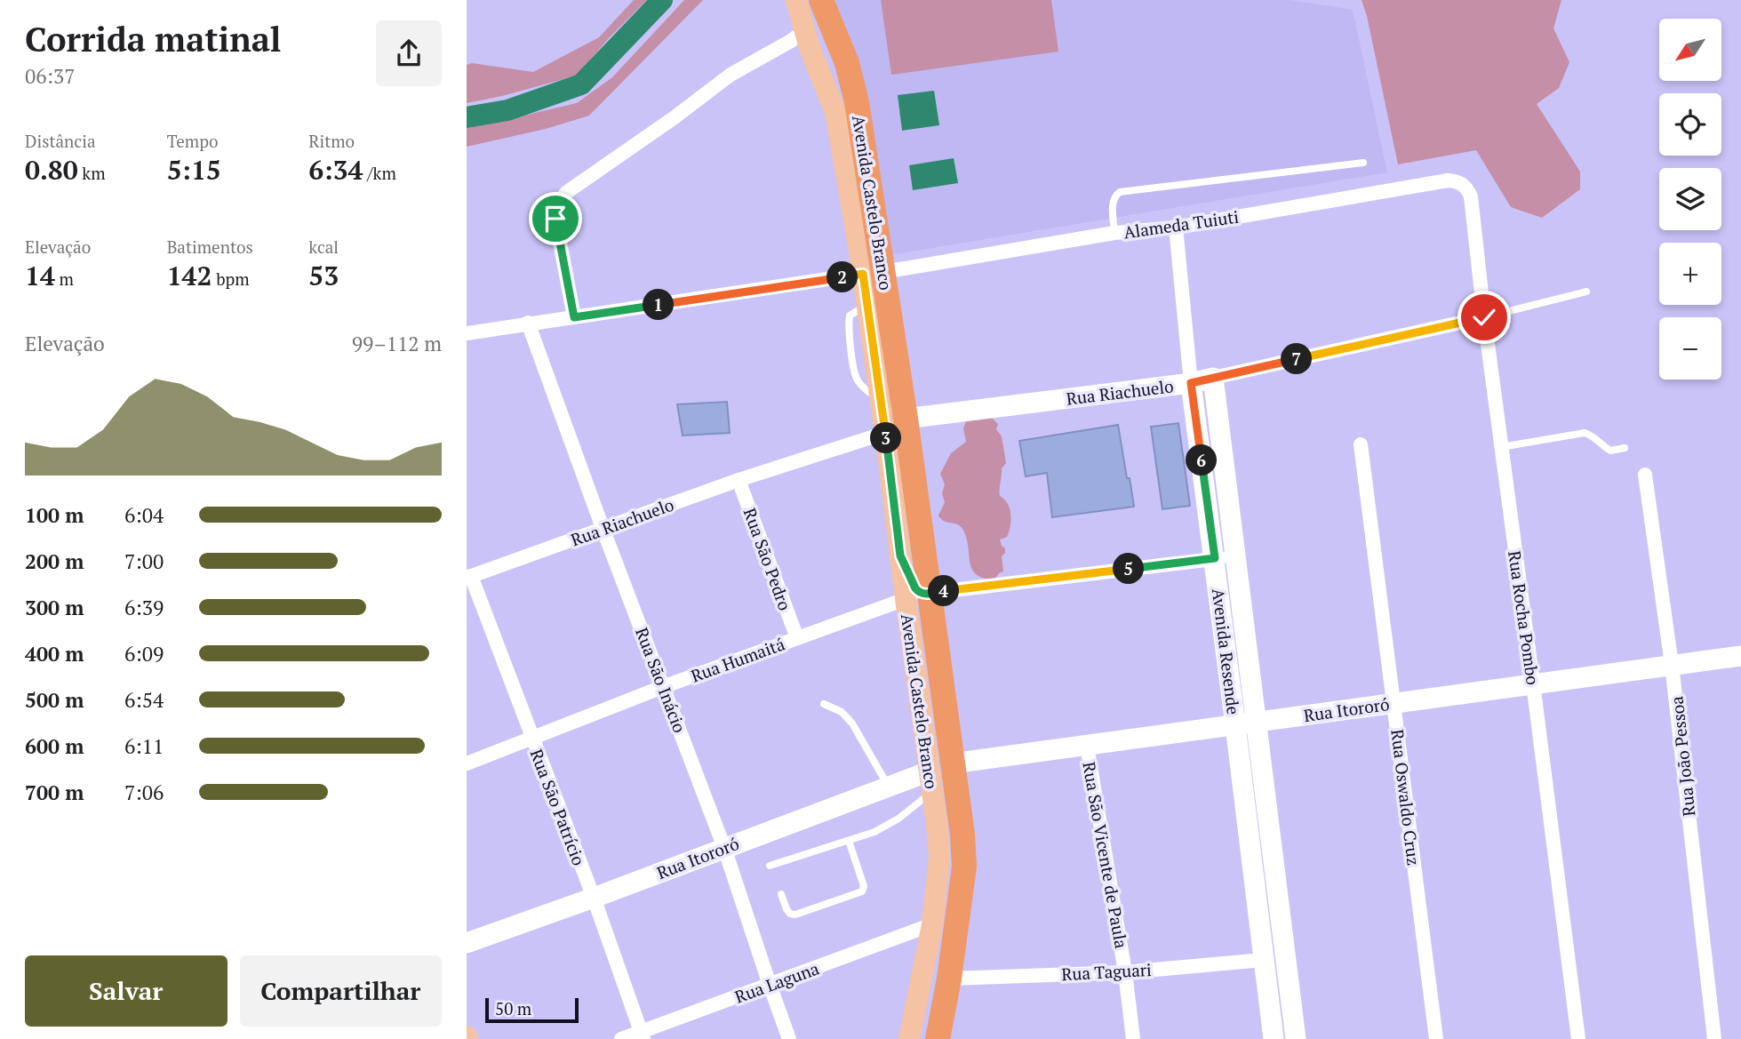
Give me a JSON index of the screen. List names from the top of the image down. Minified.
{"streets":{"highway":["Avenida Castelo Branco"],"street":["Alameda Tuiuti","Rua Riachuelo","Rua São Pedro","Rua Rocha Pombo","Avenida Resende","Rua Humaitá","Rua São Inácio","Rua Itororó","Rua João Pessoa","Rua Oswaldo Cruz","Rua São Patrício","Rua São Vicente de Paula","Rua Taguari","Rua Laguna"]},"crossings":[["Avenida Castelo Branco","Alameda Tuiuti"],["Avenida Castelo Branco","Rua Riachuelo"],["Avenida Castelo Branco","Rua Humaitá"],["Avenida Castelo Branco","Rua Itororó"],["Avenida Castelo Branco","Rua Taguari"],["Avenida Castelo Branco","Rua Laguna"],["Alameda Tuiuti","Rua Rocha Pombo"],["Alameda Tuiuti","Avenida Resende"],["Alameda Tuiuti","Rua São Inácio"],["Rua Riachuelo","Rua São Pedro"],["Rua Riachuelo","Rua Rocha Pombo"],["Rua Riachuelo","Avenida Resende"],["Rua Riachuelo","Rua São Inácio"],["Rua Riachuelo","Rua São Patrício"],["Rua São Pedro","Rua Humaitá"],["Rua Rocha Pombo","Rua Itororó"],["Avenida Resende","Rua Humaitá"],["Avenida Resende","Rua Itororó"],["Avenida Resende","Rua Taguari"],["Rua Humaitá","Rua São Inácio"],["Rua Humaitá","Rua São Patrício"],["Rua São Inácio","Rua Itororó"],["Rua São Inácio","Rua Laguna"],["Rua Itororó","Rua João Pessoa"],["Rua Itororó","Rua Oswaldo Cruz"],["Rua Itororó","Rua São Patrício"],["Rua Itororó","Rua São Vicente de Paula"],["Rua São Patrício","Rua Laguna"],["Rua São Vicente de Paula","Rua Taguari"]],"scale_bar":"50 m","north":"bottom left","page":{"heading":["Corrida matinal","06:37"],"map_buttons":["+","−"],"stats":[["Distância","0.80 km"],["Tempo","5:15"],["Ritmo","6:34 /km"],["Elevação","14 m"],["Batimentos","142 bpm"],["kcal","53"]],"pins":["2","1","7","3","6","5","4"],"chart":["Elevação","99–112 m"],"list":[{"name":"100 m","note":"6:04"},{"name":"200 m","note":"7:00"},{"name":"300 m","note":"6:39"},{"name":"400 m","note":"6:09"},{"name":"500 m","note":"6:54"},{"name":"600 m","note":"6:11"},{"name":"700 m","note":"7:06"}],"buttons":["Salvar","Compartilhar"],"scale":"50 m"}}
